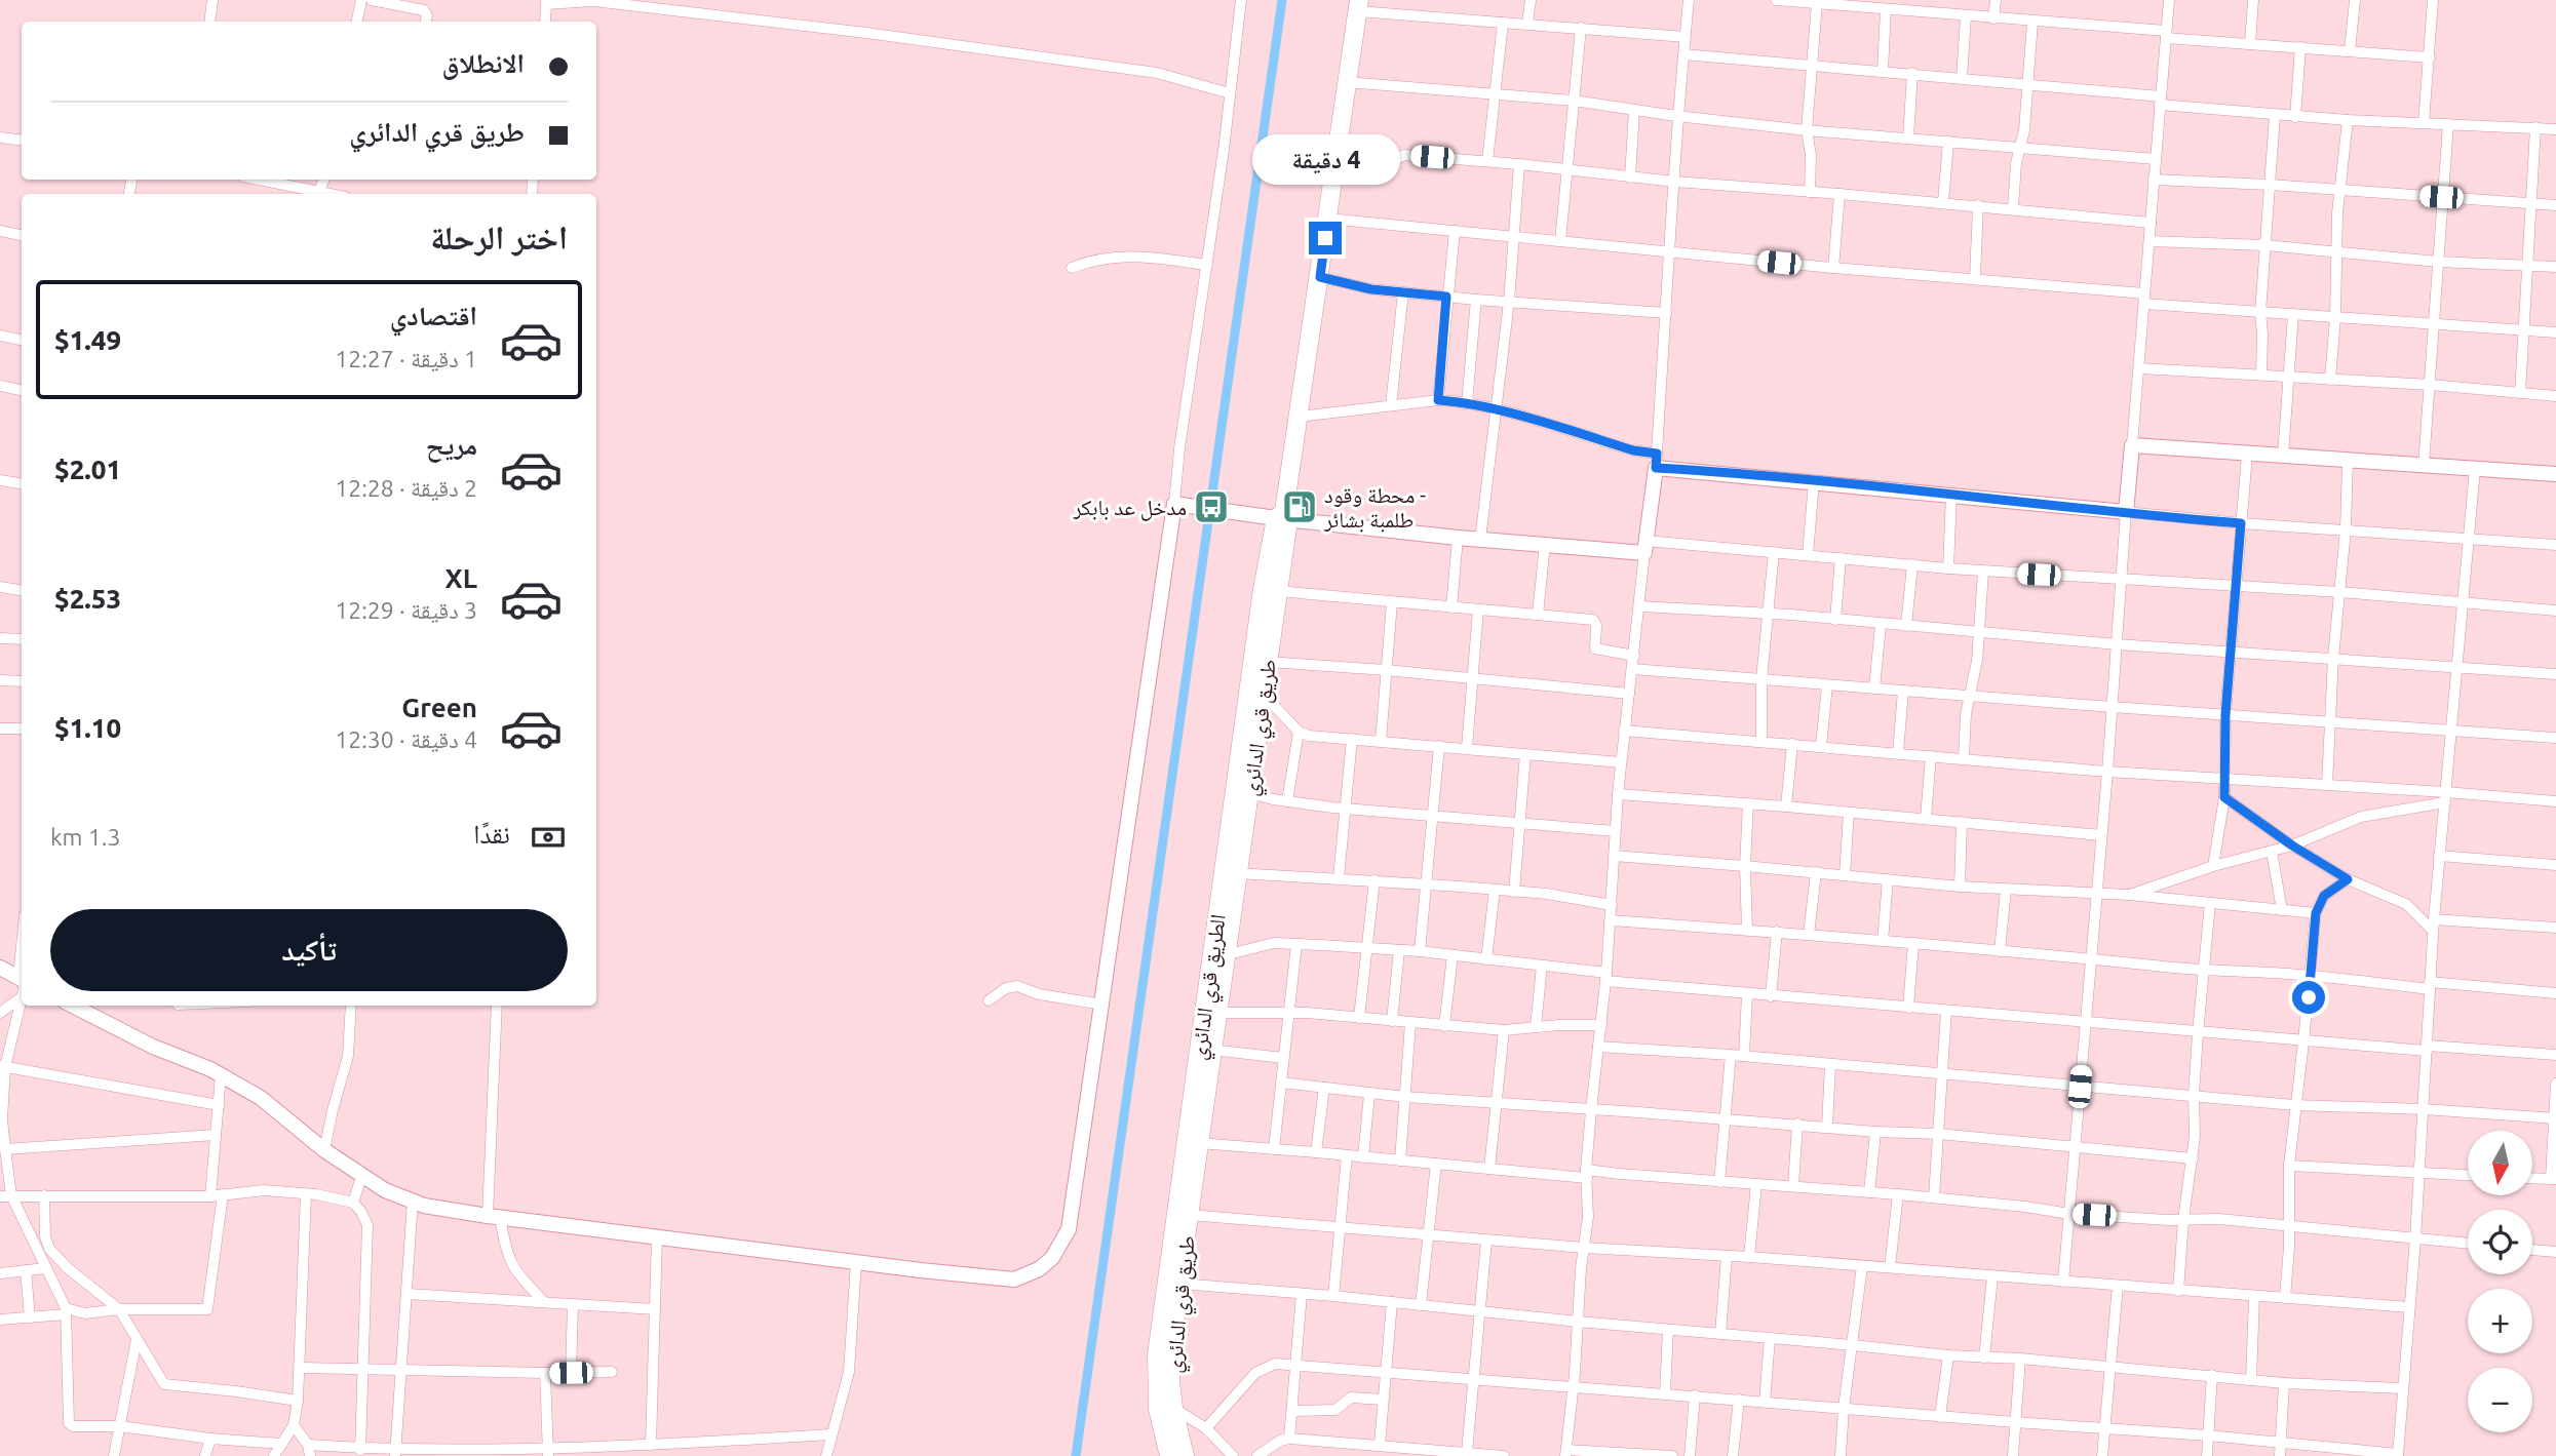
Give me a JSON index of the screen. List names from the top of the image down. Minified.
{"streets":{"highway":["طريق قري الدائري","الطريق قري الدائري"]},"crossings":[["طريق قري الدائري","الطريق قري الدائري"]],"places":{"bus stop":["مدخل عد بابكر"],"fuel station":["محطة وقود - طلمبة بشائر"]},"north":"bottom","page":{"banner":["الانطلاق","طريق قري الدائري"],"bubble":"4 دقيقة","heading":"اختر الرحلة","list":[{"name":"اقتصادي","note":"1 دقيقة · 12:27","value":"$1.49"},{"name":"مريح","note":"2 دقيقة · 12:28","value":"$2.01"},{"name":"XL","note":"3 دقيقة · 12:29","value":"$2.53"},{"name":"Green","note":"4 دقيقة · 12:30","value":"$1.10"}],"pay":["نقدًا","1.3 km"],"buttons":"تأكيد","map_buttons":["+","−"]}}
